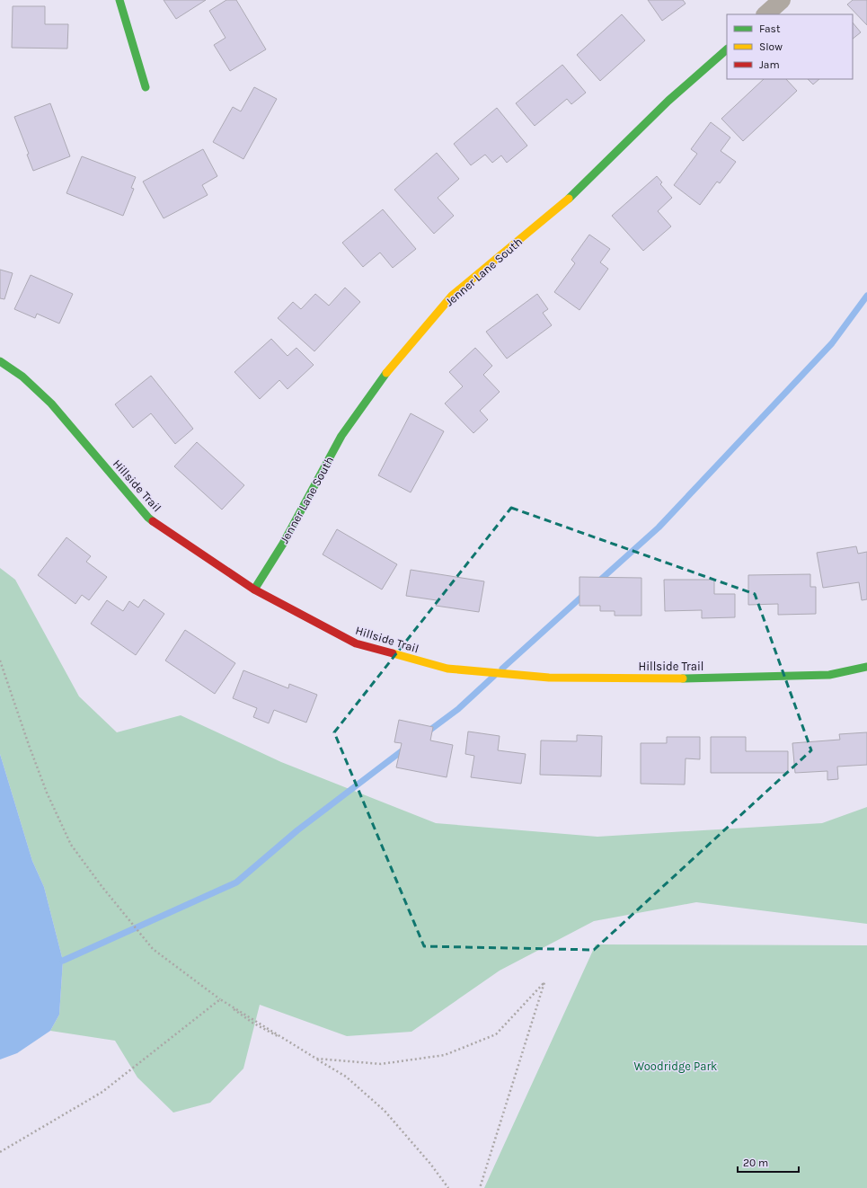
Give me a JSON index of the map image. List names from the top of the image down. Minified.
{"streets":{"street":["Jenner Lane South","Hillside Trail"]},"crossings":[["Jenner Lane South","Hillside Trail"]],"parks":["Woodridge Park"],"legend":["Fast","Slow","Jam"],"scale_bar":"20 m"}
